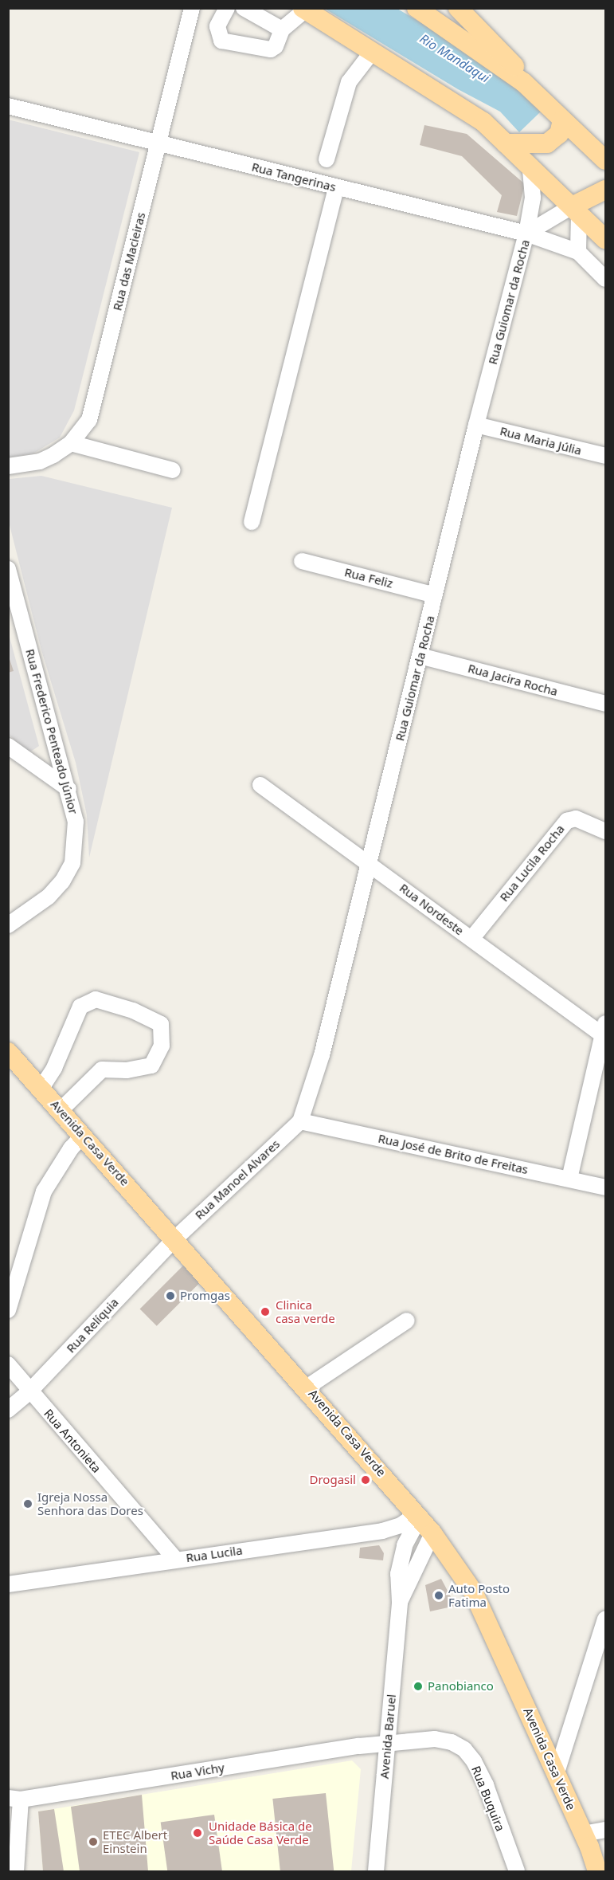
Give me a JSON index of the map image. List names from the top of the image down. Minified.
{"streets":{"main road":["Avenida Casa Verde"],"street":["Rua Tangerinas","Rua das Macieiras","Rua Guiomar da Rocha","Rua Maria Júlia","Rua Feliz","Rua Jacira Rocha","Rua Frederico Penteado Júnior","Rua Lucila Rocha","Rua Nordeste","Rua José de Brito de Freitas","Rua Manoel Alvares","Rua Relíquia","Rua Antonieta","Rua Lucila","Avenida Baruel","Rua Vichy","Rua Buquira"]},"crossings":[["Rua Tangerinas","Rua das Macieiras"],["Rua Tangerinas","Rua Guiomar da Rocha"],["Rua Guiomar da Rocha","Rua Maria Júlia"],["Rua Guiomar da Rocha","Rua Feliz"],["Rua Guiomar da Rocha","Rua Jacira Rocha"],["Rua Guiomar da Rocha","Rua Nordeste"],["Rua Guiomar da Rocha","Rua José de Brito de Freitas"],["Rua Guiomar da Rocha","Rua Manoel Alvares"],["Rua Lucila Rocha","Rua Nordeste"],["Avenida Casa Verde","Rua Manoel Alvares"],["Avenida Casa Verde","Rua Relíquia"],["Avenida Casa Verde","Rua Lucila"],["Avenida Casa Verde","Avenida Baruel"],["Rua José de Brito de Freitas","Rua Manoel Alvares"],["Rua Manoel Alvares","Rua Relíquia"],["Rua Relíquia","Rua Antonieta"],["Rua Antonieta","Rua Lucila"],["Rua Lucila","Avenida Baruel"],["Avenida Baruel","Rua Vichy"],["Avenida Baruel","Rua Buquira"],["Rua Vichy","Rua Buquira"]],"water":["Rio Mandaqui"],"places":["Promgas","Clinica casa verde","Drogasil","Igreja Nossa Senhora das Dores","Auto Posto Fatima","Panobianco","Unidade Básica de Saúde Casa Verde","ETEC Albert Einstein"]}
